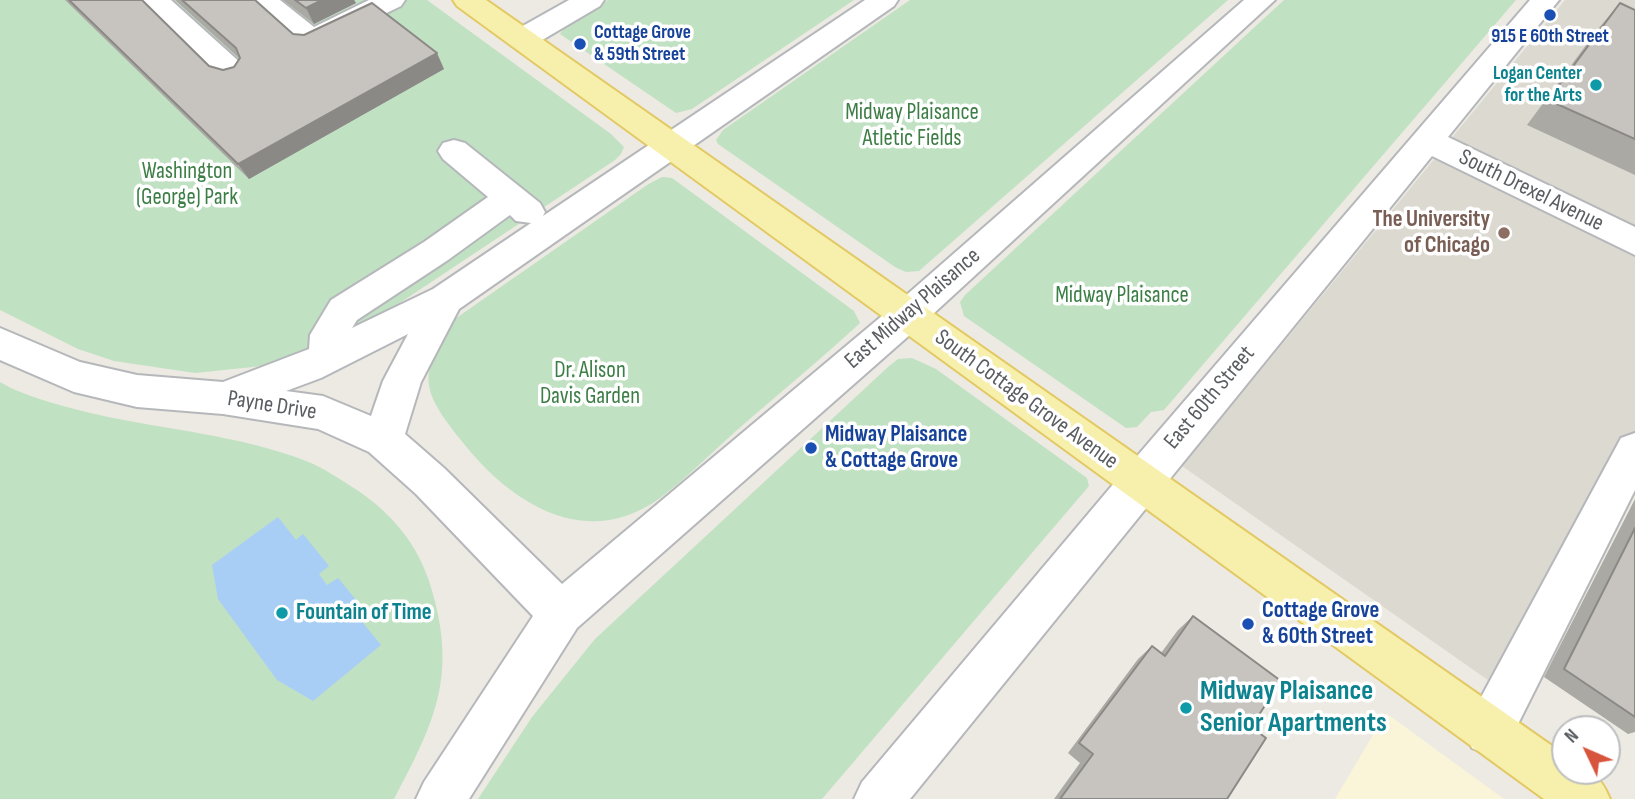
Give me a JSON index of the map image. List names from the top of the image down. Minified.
{"streets":{"main road":["South Cottage Grove Avenue"],"street":["South Drexel Avenue","East Midway Plaisance","East 60th Street","Payne Drive"]},"crossings":[["South Drexel Avenue","East 60th Street"],["East Midway Plaisance","South Cottage Grove Avenue"],["East Midway Plaisance","Payne Drive"],["East 60th Street","South Cottage Grove Avenue"]],"parks":["Midway Plaisance Atletic Fields","Washington (George) Park","Midway Plaisance","Dr. Alison Davis Garden"],"places":["915 E 60th Street","Cottage Grove & 59th Street","Logan Center for the Arts","The University of Chicago","Midway Plaisance & Cottage Grove","Fountain of Time","Cottage Grove & 60th Street","Midway Plaisance Senior Apartments"],"north":"top left"}
